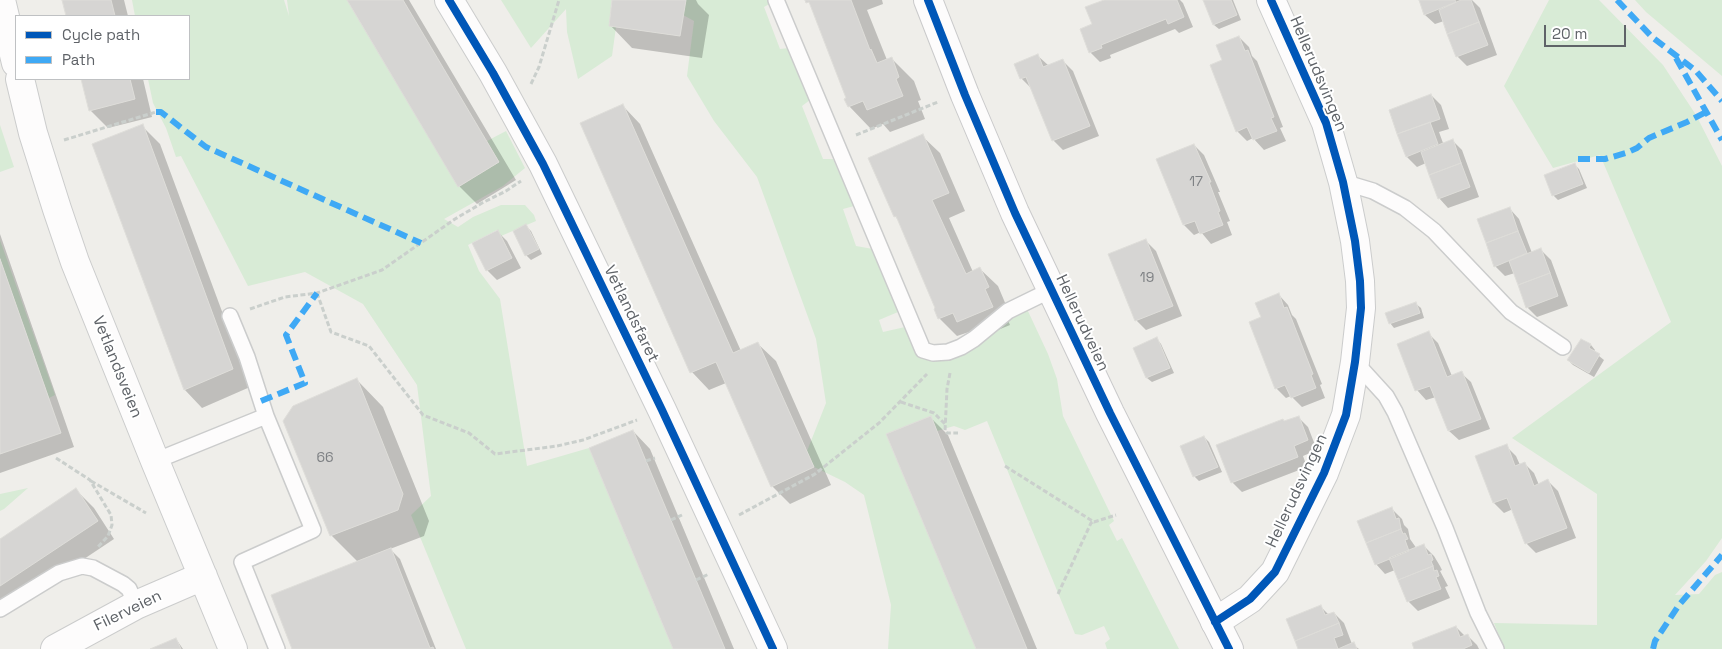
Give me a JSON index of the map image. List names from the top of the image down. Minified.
{"streets":{"street":["Hellerudsvingen","Vetlandsfaret","Hellerudveien","Vetlandsveien","Filerveien"]},"crossings":[["Hellerudsvingen","Hellerudveien"],["Vetlandsveien","Filerveien"]],"house_numbers":["17","19","66"],"legend":["Cycle path","Path"],"scale_bar":"20 m"}
